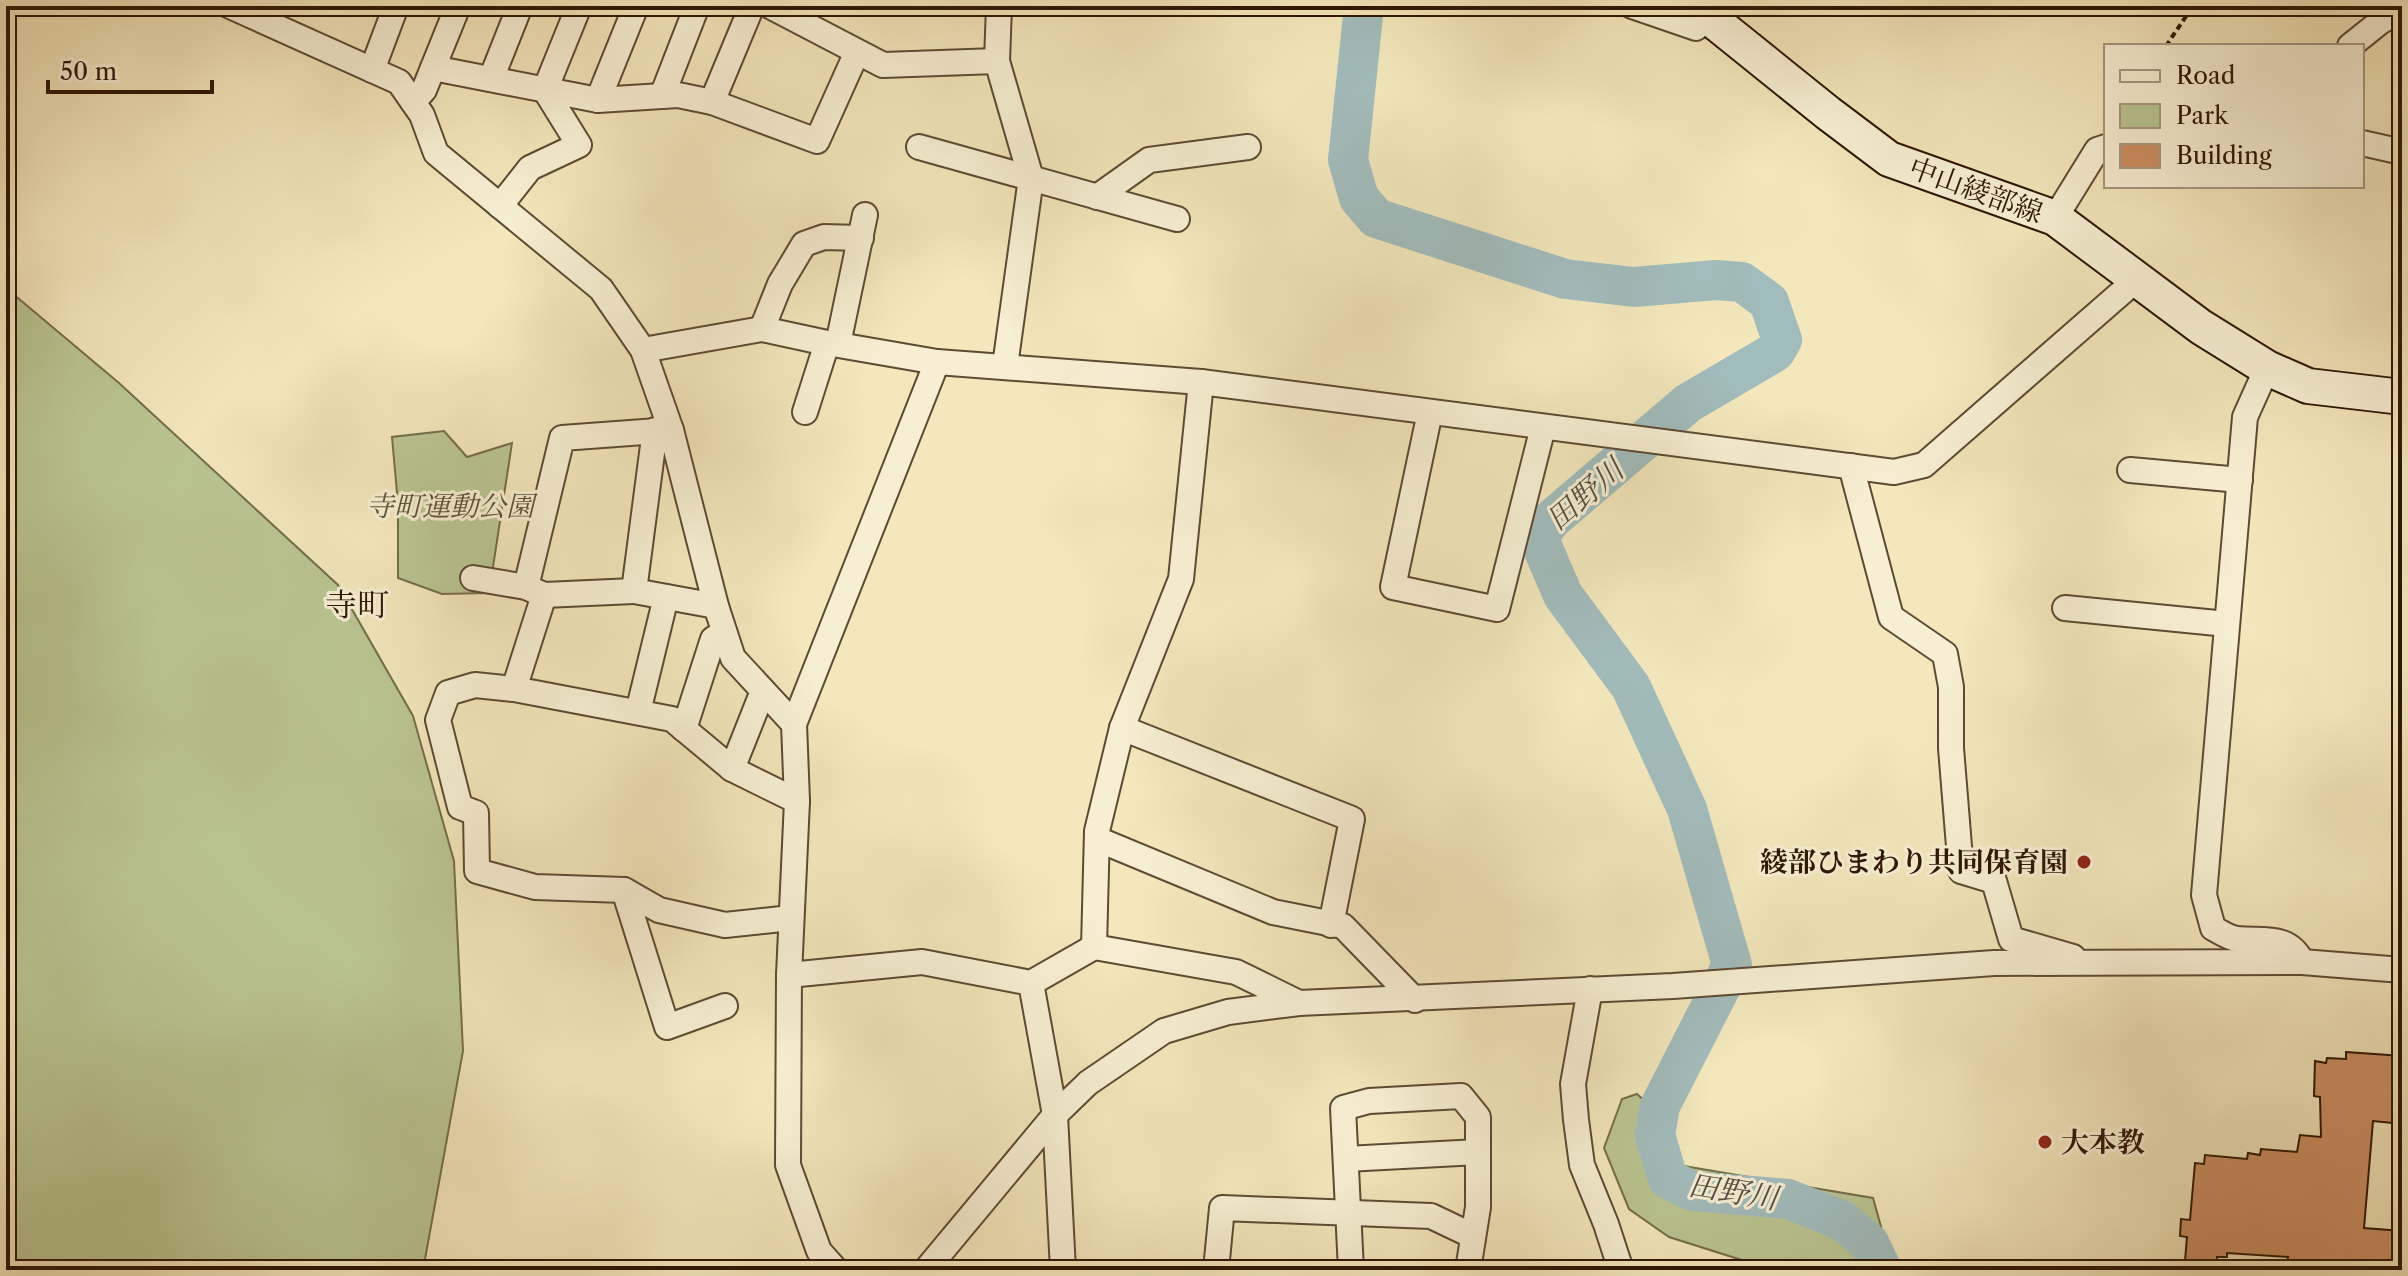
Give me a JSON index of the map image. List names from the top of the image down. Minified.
{"streets":{"main road":["中山綾部線"]},"districts":["寺町"],"water":["田野川"],"parks":["寺町運動公園"],"places":["綾部ひまわり共同保育園","大本教"],"legend":["Road","Park","Building"],"scale_bar":"50 m"}
